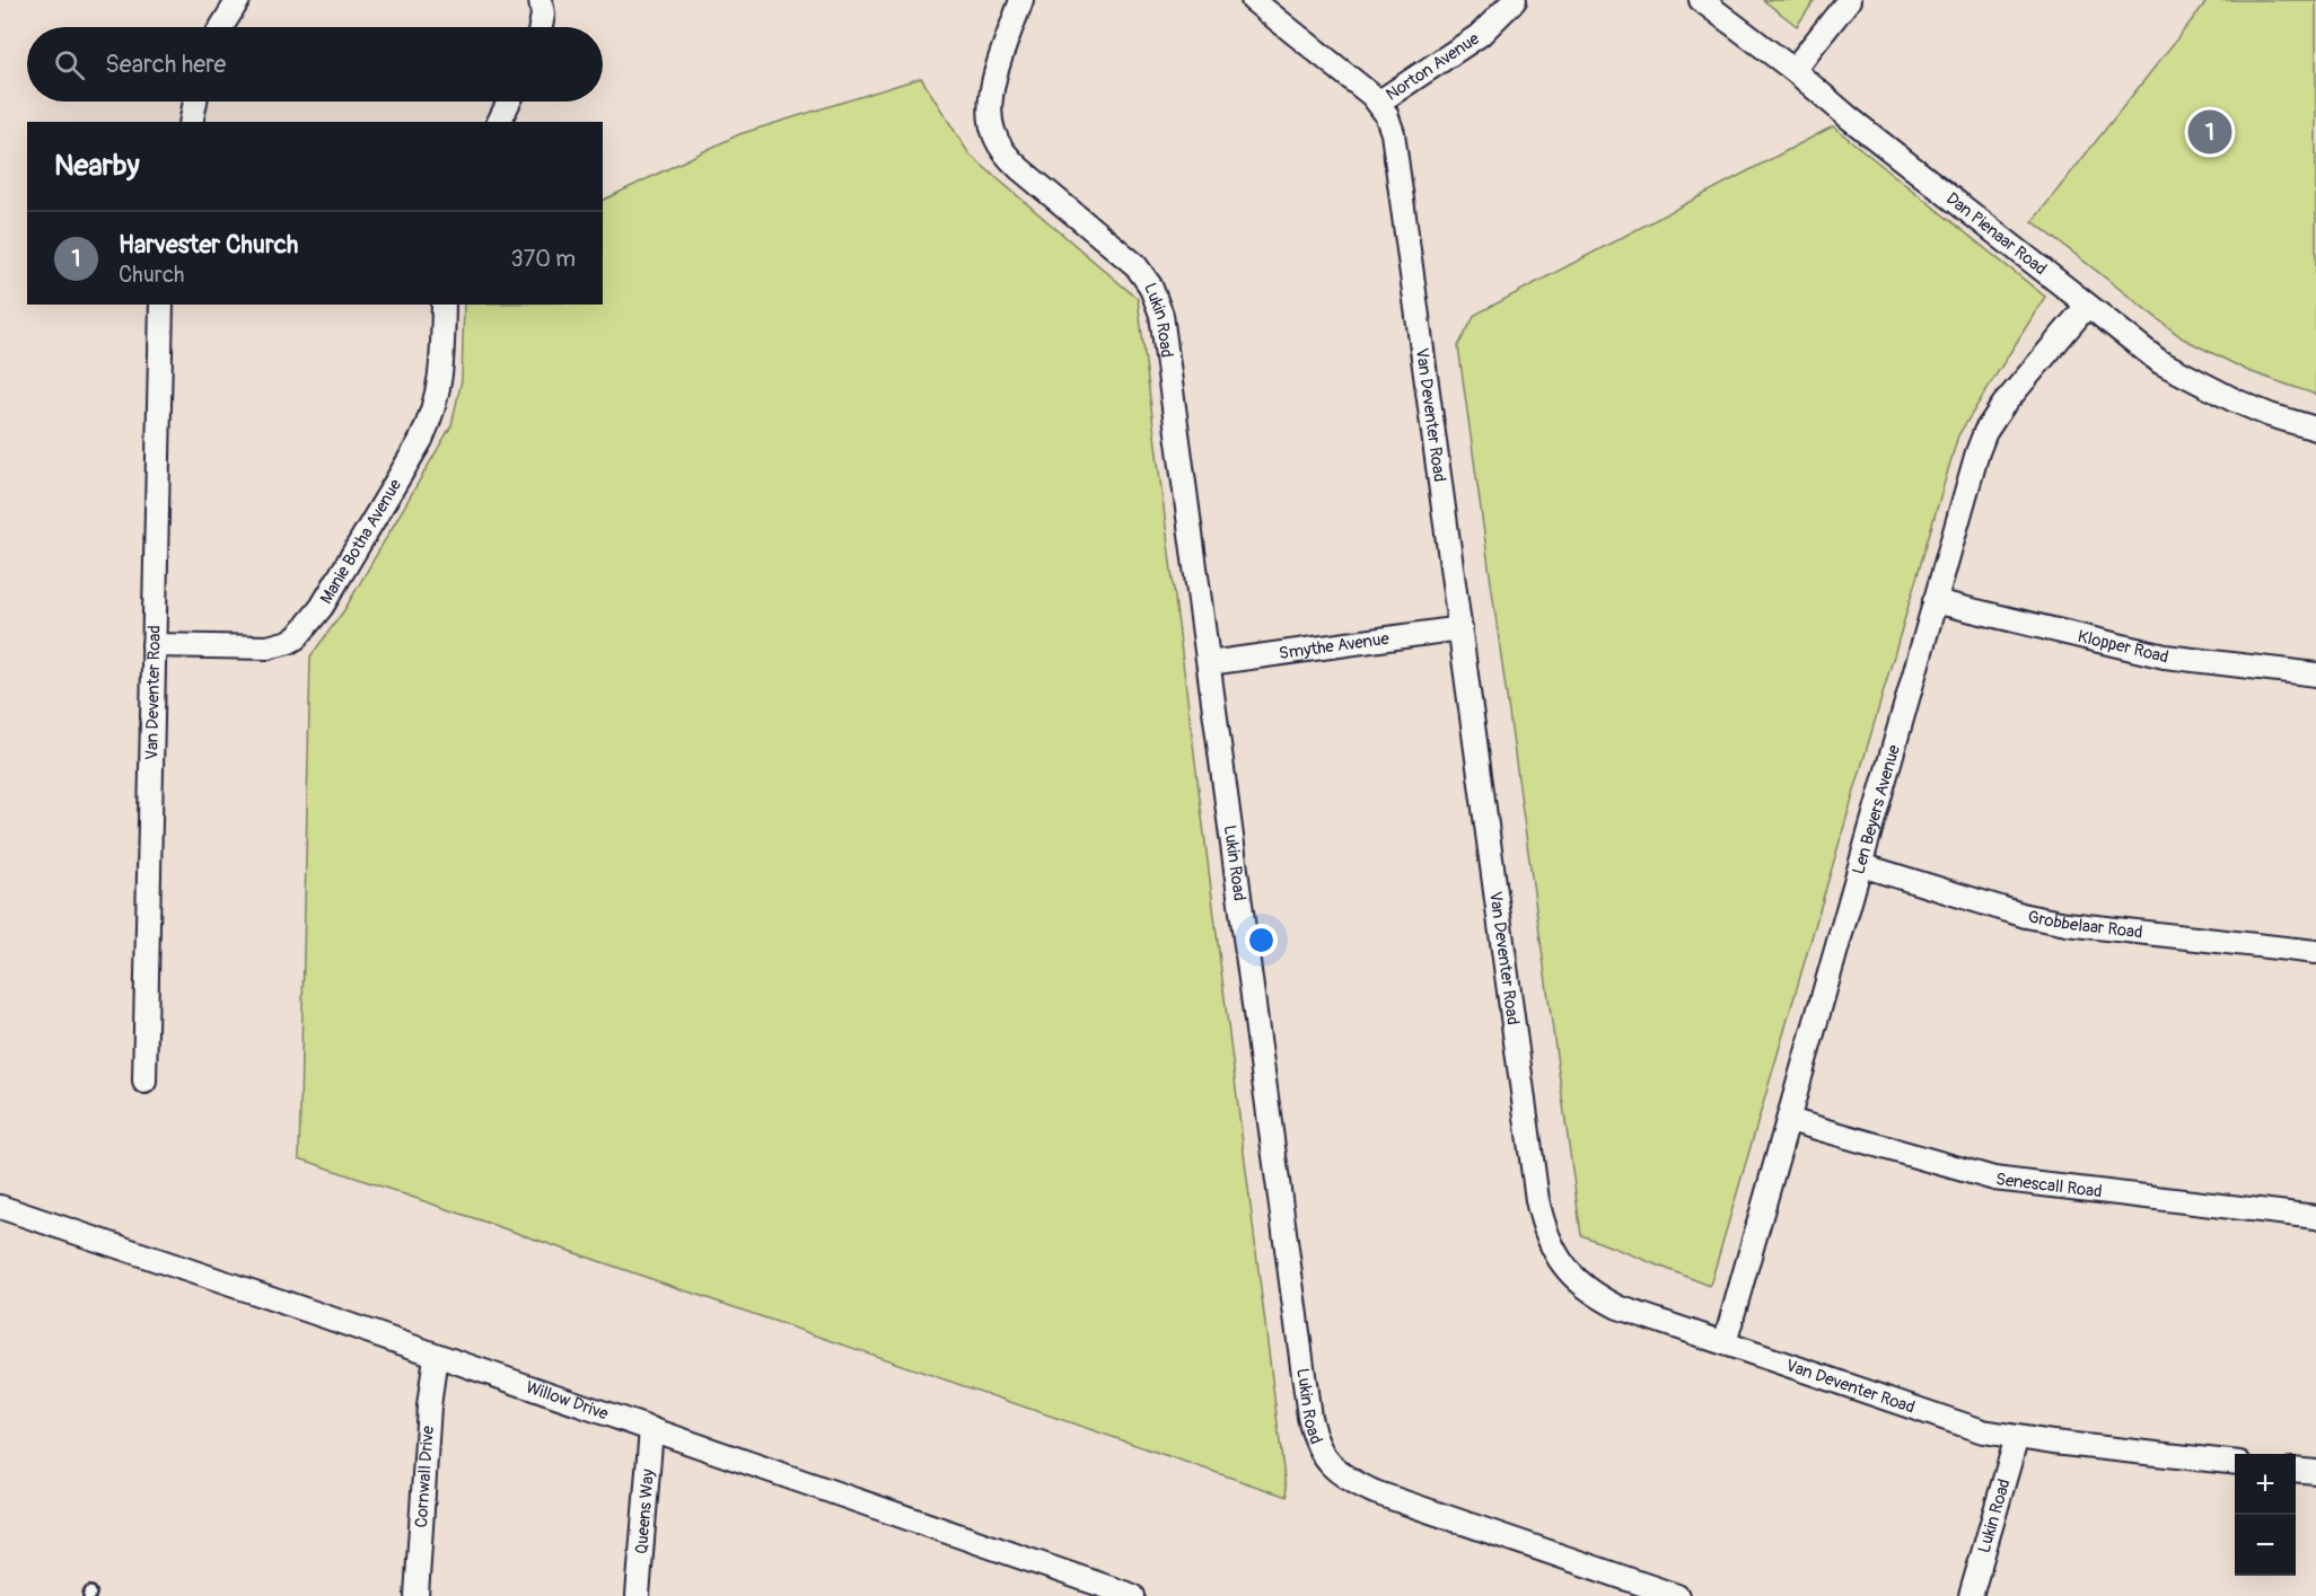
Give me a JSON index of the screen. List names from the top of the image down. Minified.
{"streets":{"street":["Norton Avenue","Dan Pienaar Road","Lukin Road","Van Deventer Road","Manie Botha Avenue","Smythe Avenue","Klopper Road","Len Beyers Avenue","Grobbelaar Road","Senescall Road","Willow Drive","Cornwall Drive","Queens Way"]},"crossings":[["Norton Avenue","Van Deventer Road"],["Dan Pienaar Road","Len Beyers Avenue"],["Lukin Road","Van Deventer Road"],["Lukin Road","Smythe Avenue"],["Van Deventer Road","Manie Botha Avenue"],["Van Deventer Road","Smythe Avenue"],["Van Deventer Road","Len Beyers Avenue"],["Klopper Road","Len Beyers Avenue"],["Len Beyers Avenue","Grobbelaar Road"],["Len Beyers Avenue","Senescall Road"],["Willow Drive","Cornwall Drive"],["Willow Drive","Queens Way"]],"page":{"search":"Search here","pins":"1","heading":"Nearby","list":[{"mark":"1","name":"Harvester Church","note":"Church","value":"370 m"}],"map_buttons":["+","−"]}}
